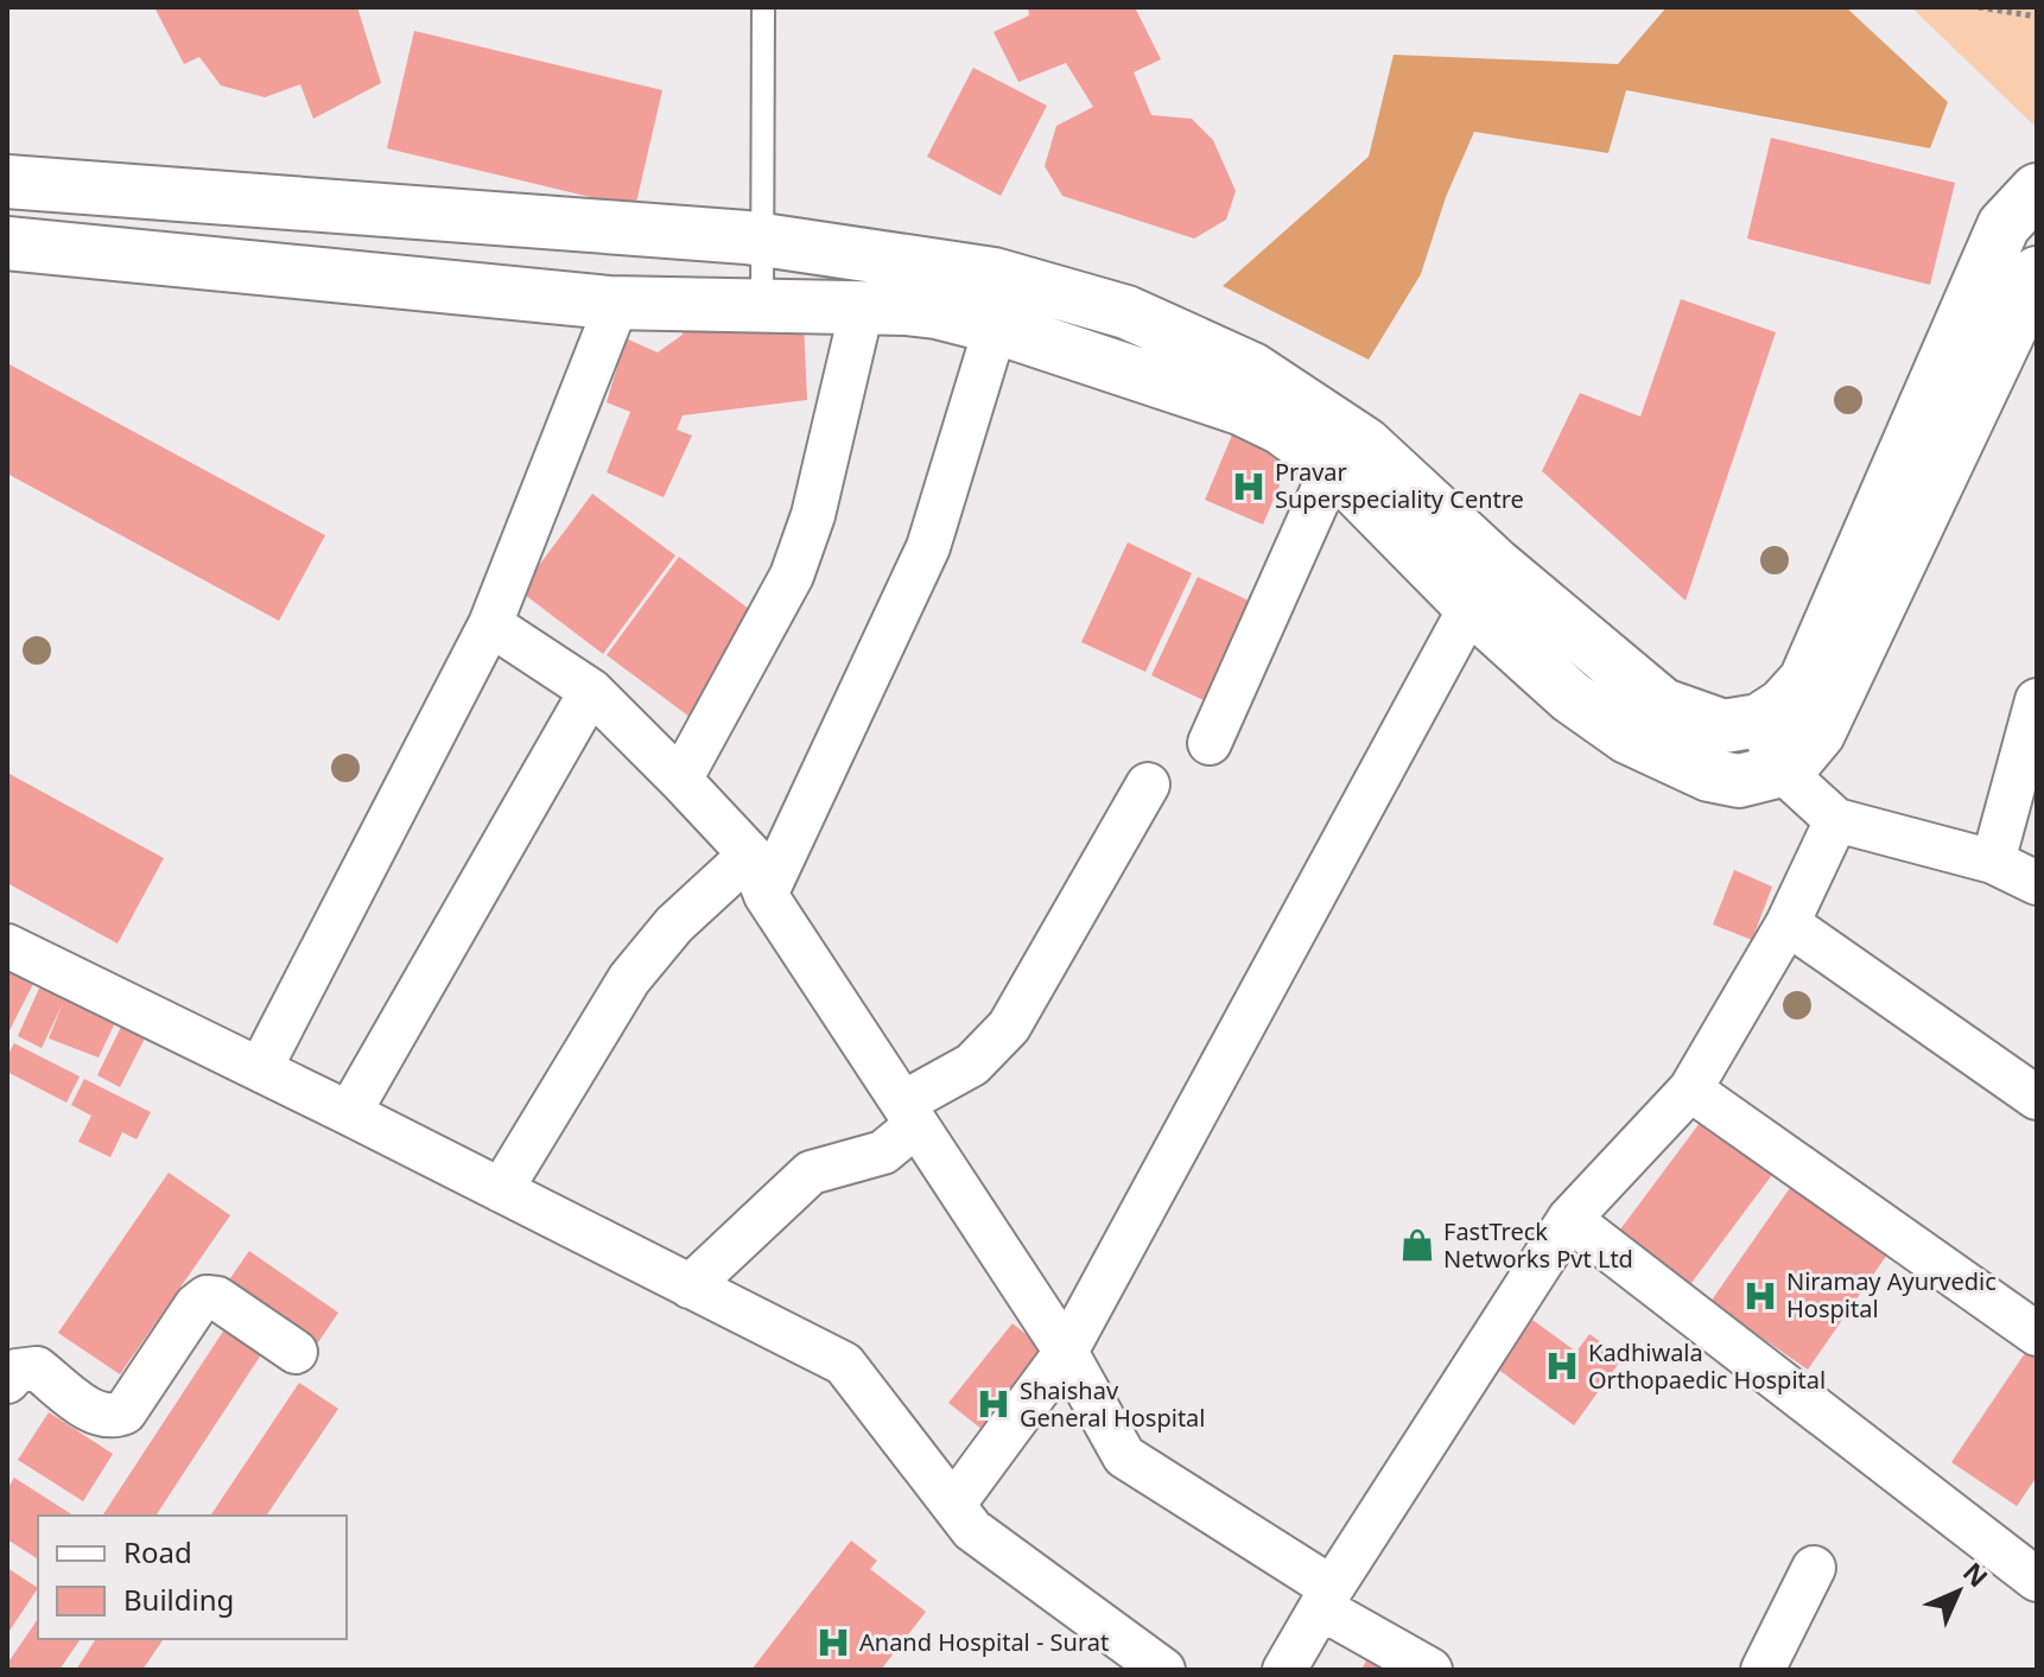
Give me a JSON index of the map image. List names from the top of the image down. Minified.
{"places":{"hospital":["Pravar Superspeciality Centre","Niramay Ayurvedic Hospital","Kadhiwala Orthopaedic Hospital","Shaishav General Hospital","Anand Hospital - Surat"],"shop":["FastTreck Networks Pvt Ltd"]},"legend":["Road","Building"],"north":"top right"}
